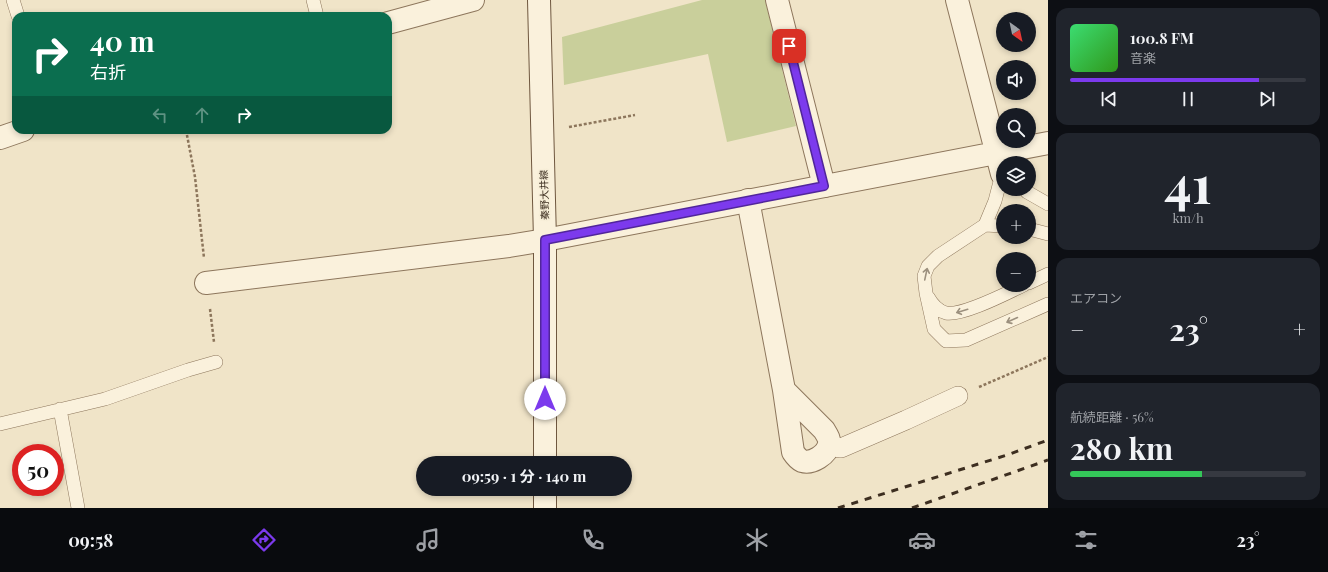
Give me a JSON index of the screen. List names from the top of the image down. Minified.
{"streets":{"street":["秦野大井線"]},"north":"bottom right","page":{"map_buttons":["+","−"],"turn":["40 m","右折"],"song":["100.8 FM","音楽"],"tile":[["41","km/h"],"エアコン",["航続距離 · 56%","280 km"]],"heat":["−","23°","+"],"limit":"50","trip":"09:59 · 1 分 · 140 m","tabs":["09:58","23°"]}}
